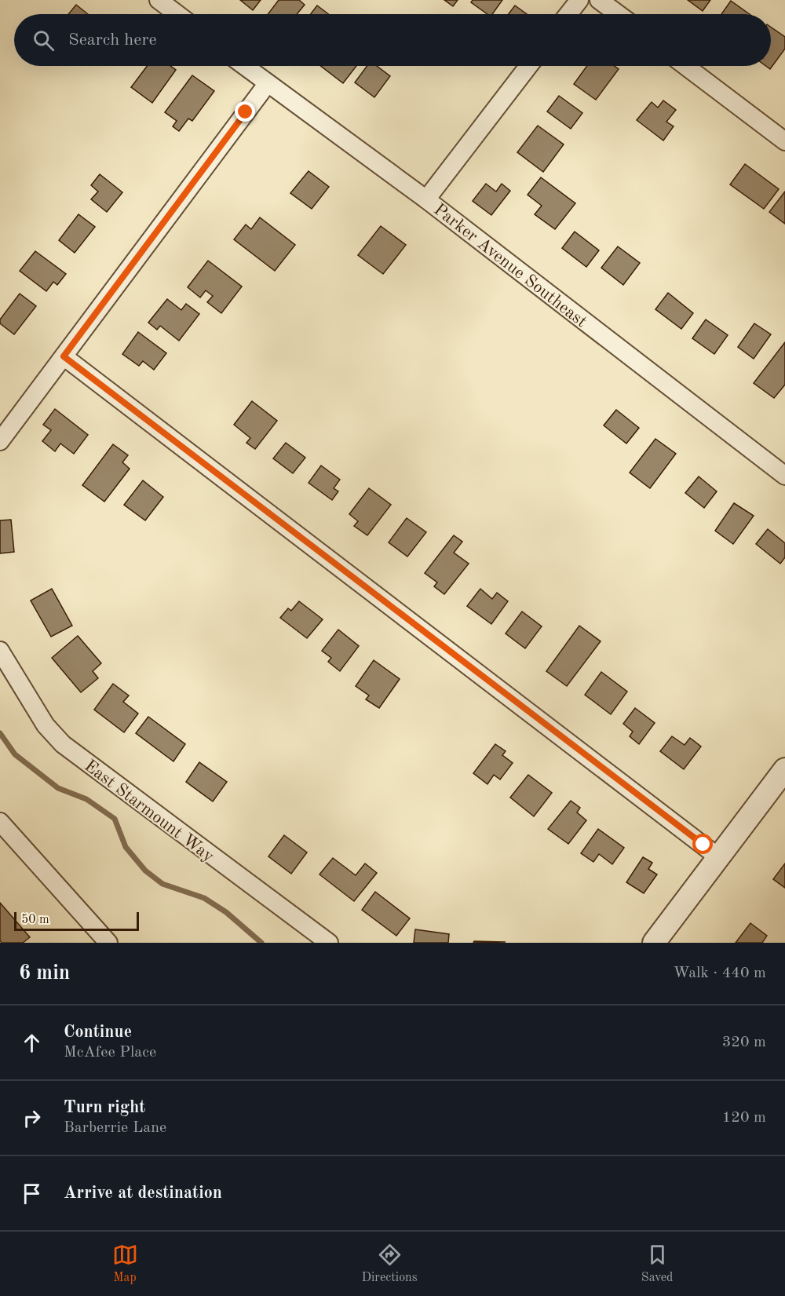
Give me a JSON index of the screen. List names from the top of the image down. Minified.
{"streets":{"street":["Parker Avenue Southeast","East Starmount Way"]},"scale_bar":"50 m","page":{"search":"Search here","scale":"50 m","heading":["6 min","Walk · 440 m"],"list":[["Continue","McAfee Place","320 m"],["Turn right","Barberrie Lane","120 m"],"Arrive at destination"],"nav":["Map","Directions","Saved"]}}
